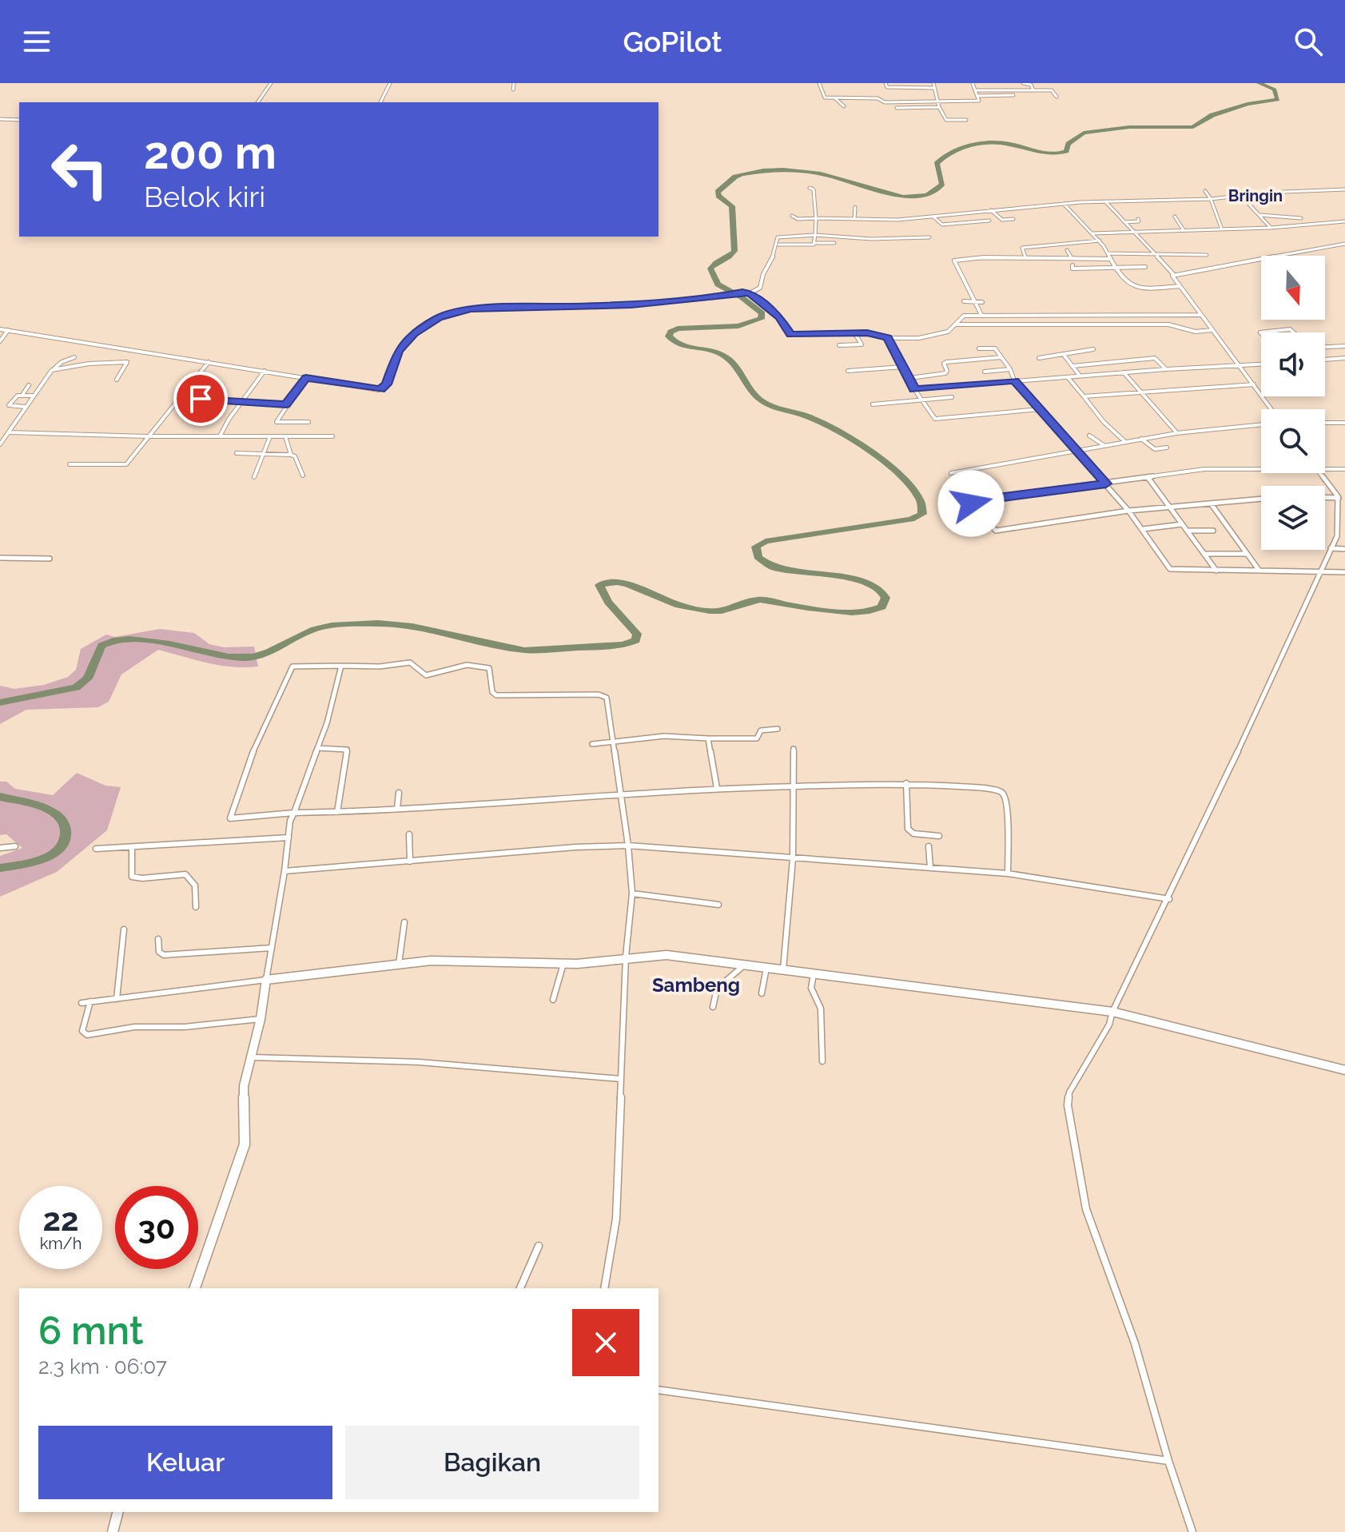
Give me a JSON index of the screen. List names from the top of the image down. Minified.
{"districts":["Bringin","Sambeng"],"north":"bottom","page":{"header":"GoPilot","turn":["200 m","Belok kiri"],"speed":"22 km/h","limit":"30","heading":["6 mnt","2.3 km · 06:07"],"buttons":["Keluar","Bagikan"]}}
